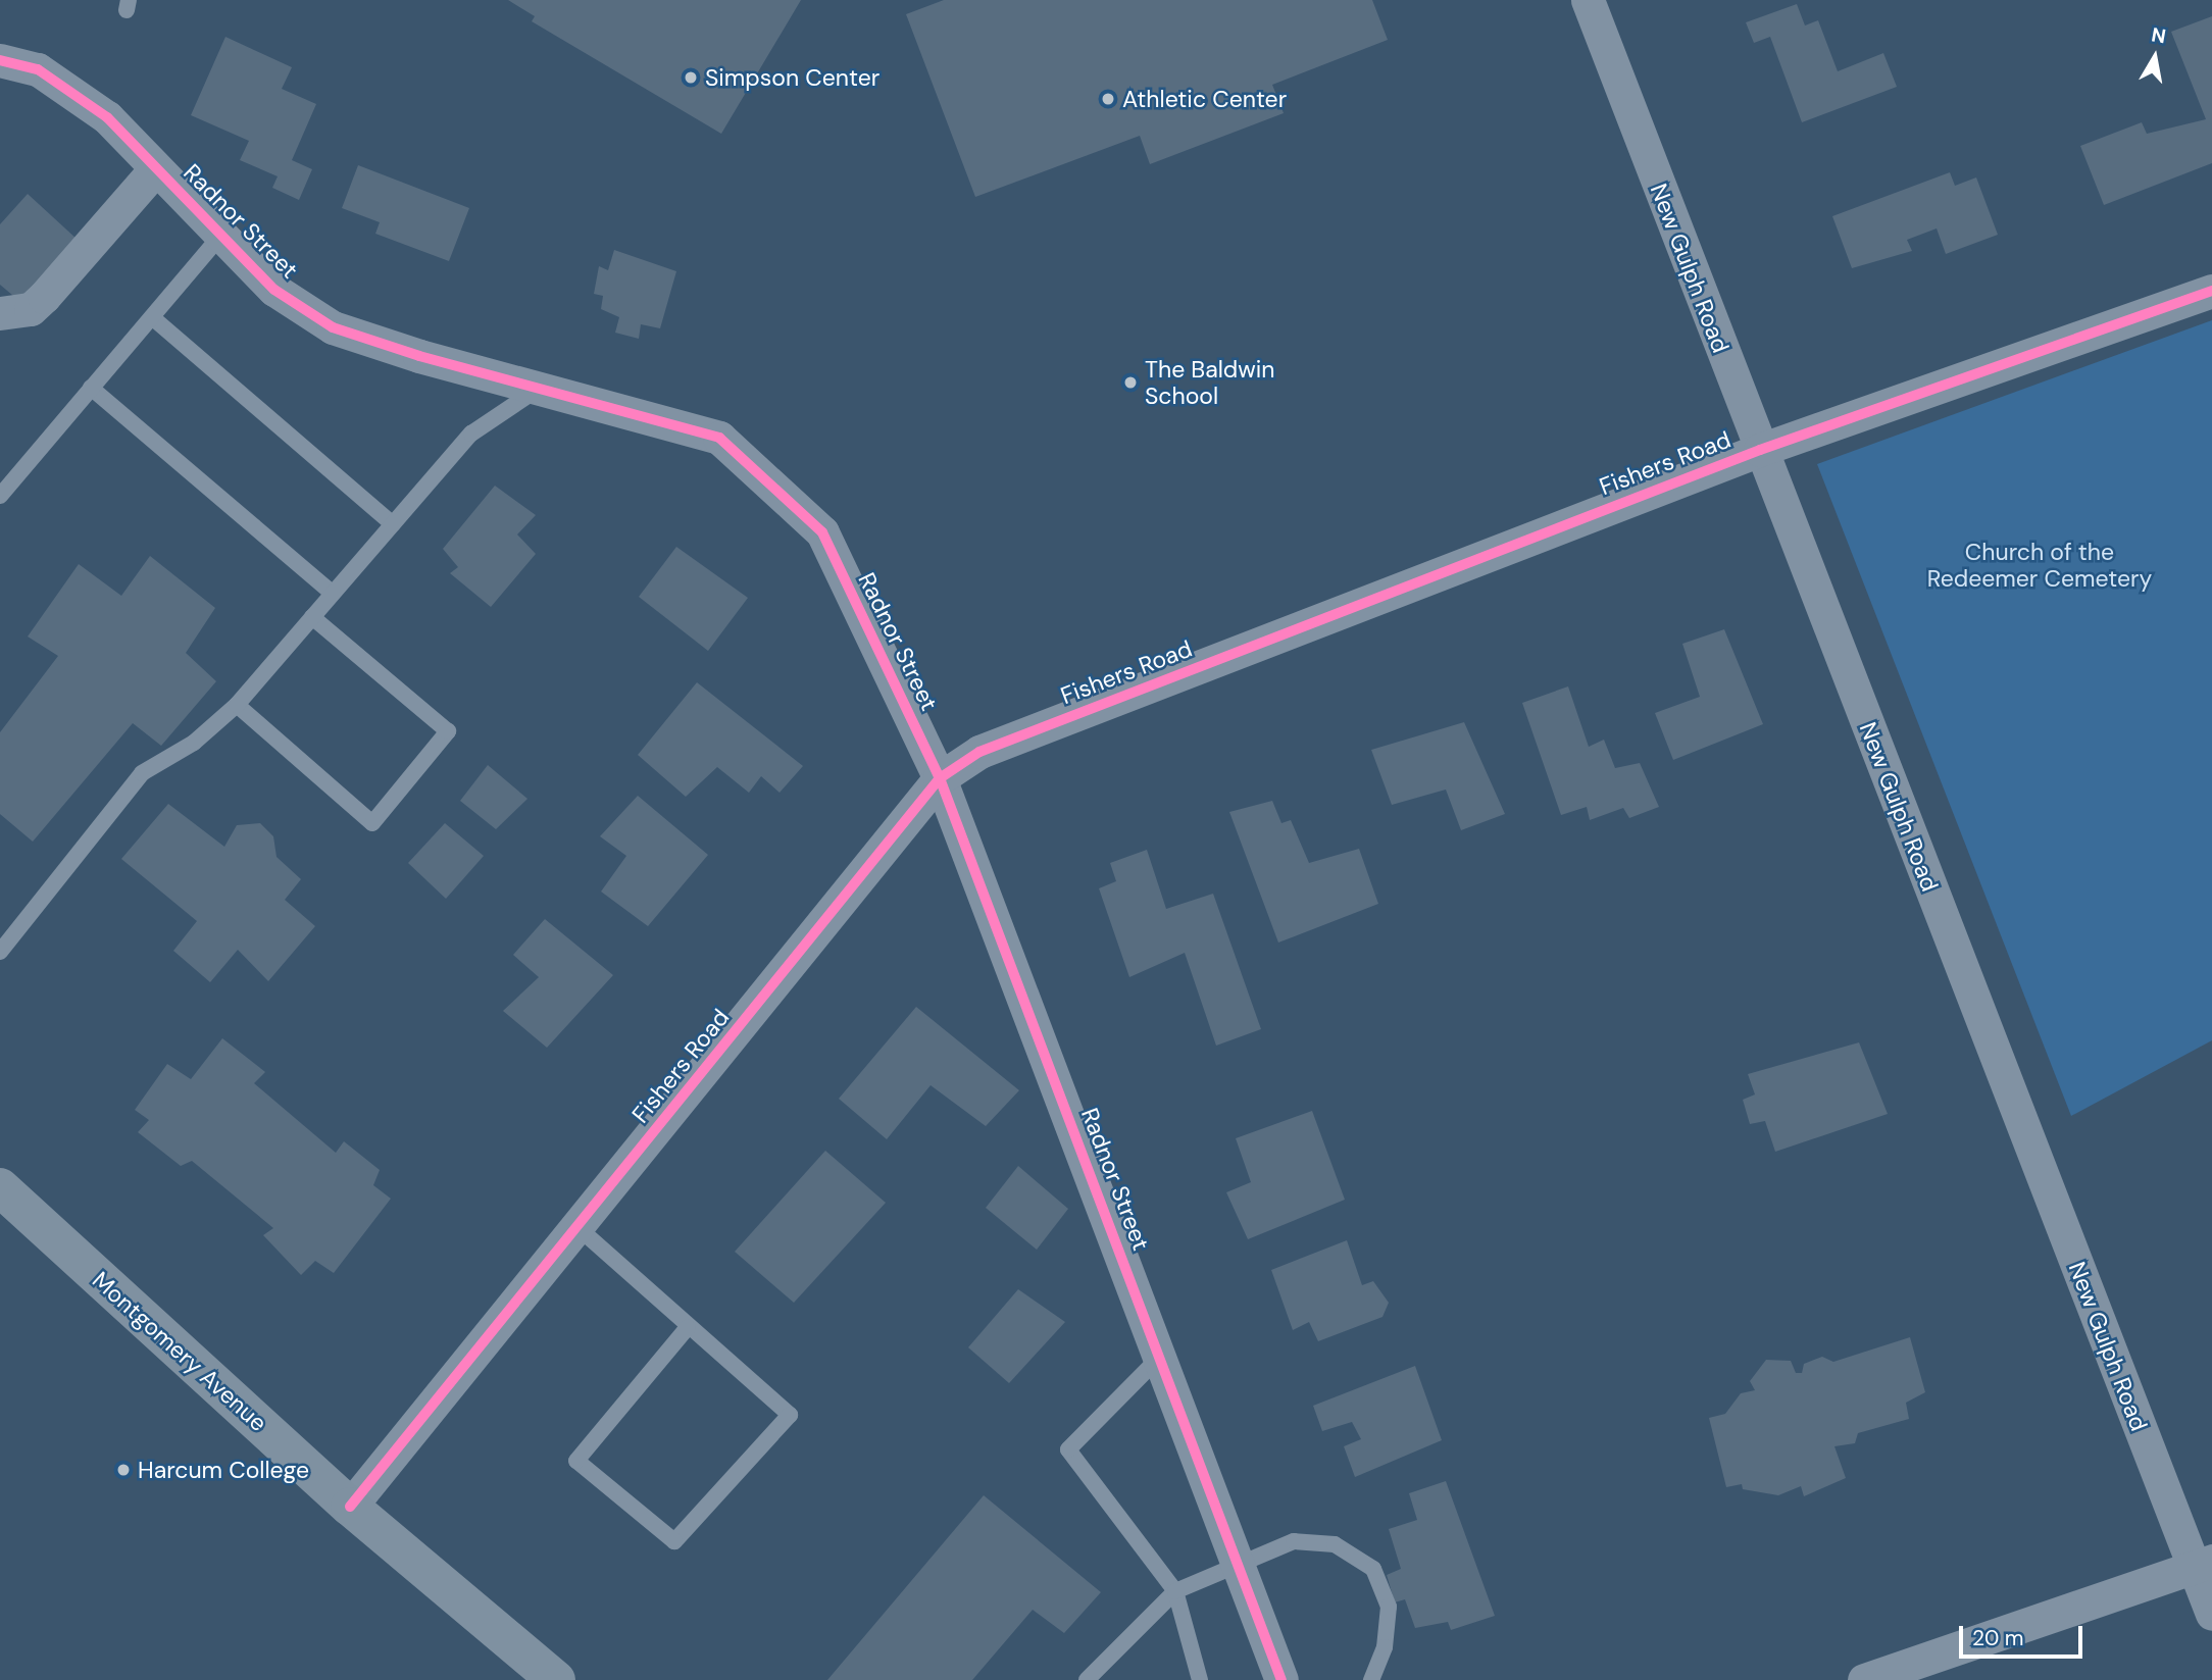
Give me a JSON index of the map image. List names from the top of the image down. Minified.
{"streets":{"main road":["Montgomery Avenue"],"street":["Radnor Street","New Gulph Road","Fishers Road"]},"crossings":[["Radnor Street","Fishers Road"],["New Gulph Road","Fishers Road"],["Fishers Road","Montgomery Avenue"]],"parks":["Church of the Redeemer Cemetery"],"places":["Simpson Center","Athletic Center","The Baldwin School","Harcum College"],"scale_bar":"20 m","north":"top"}
